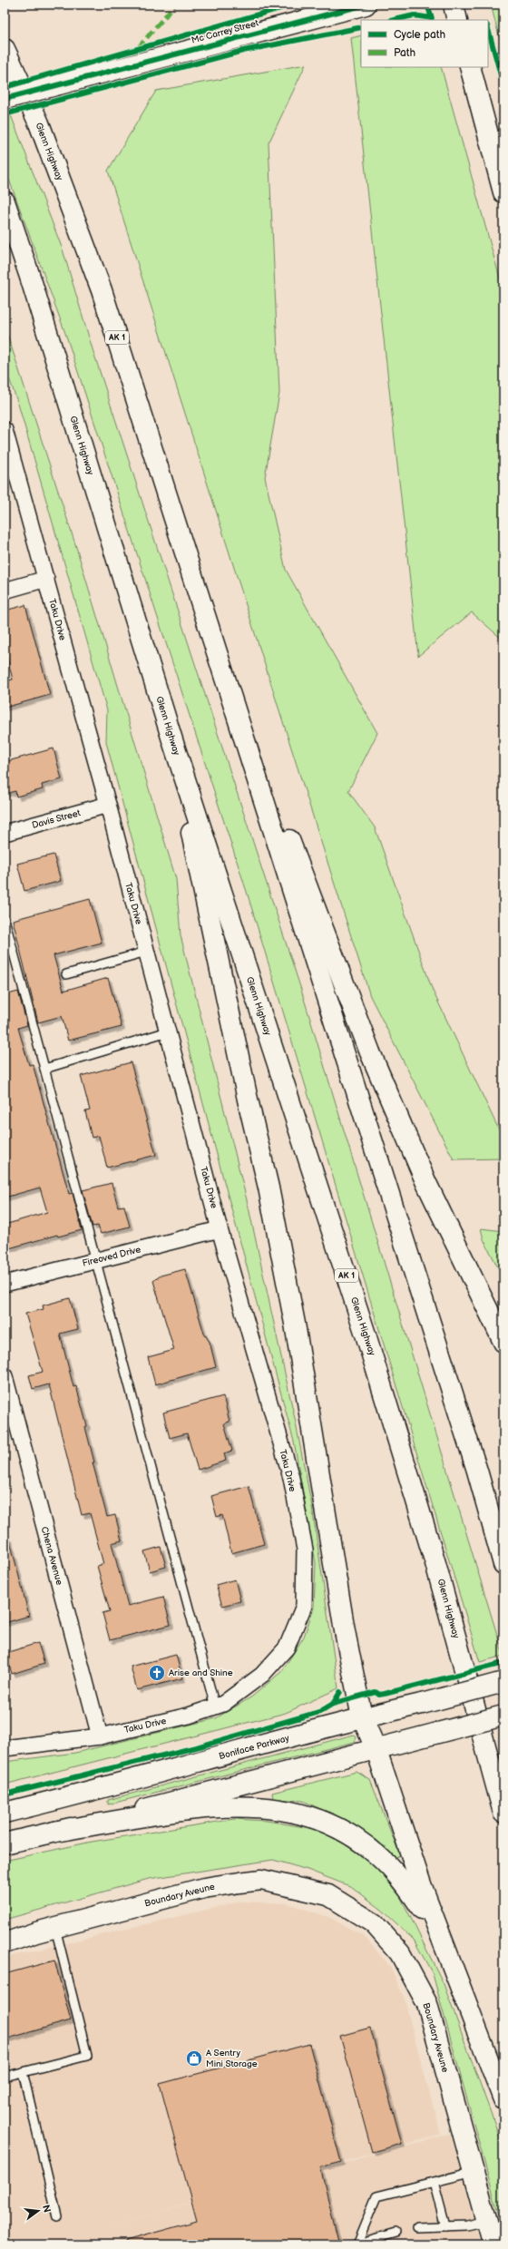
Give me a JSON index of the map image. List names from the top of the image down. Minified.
{"streets":{"main road":["Mc Carrey Street","Glenn Highway","AK 1","Boniface Parkway","Boundary Aveune"],"street":["Taku Drive","Davis Street","Fireoved Drive","Chena Avenue"]},"crossings":[["Taku Drive","Davis Street"],["Taku Drive","Fireoved Drive"],["Taku Drive","Chena Avenue"]],"places":{"church":["Arise and Shine"],"shop":["A Sentry Mini Storage"]},"legend":["Cycle path","Path"],"north":"right"}
